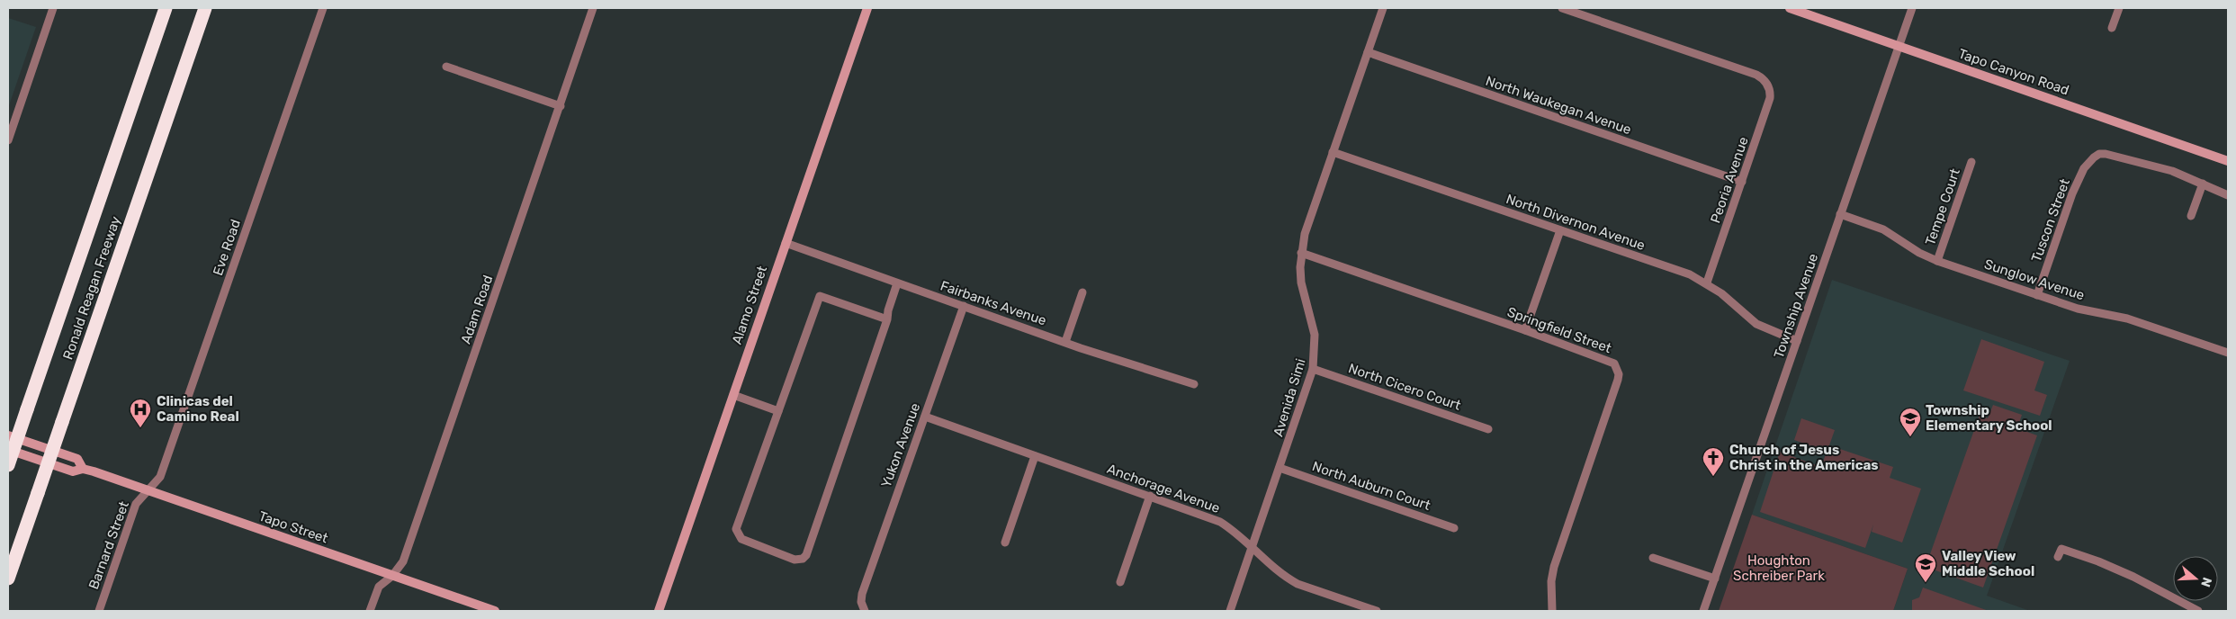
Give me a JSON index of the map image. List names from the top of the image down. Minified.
{"streets":{"highway":["Ronald Reagan Freeway"],"main road":["Tapo Canyon Road","Alamo Street","Tapo Street"],"street":["North Waukegan Avenue","Peoria Avenue","Tempe Court","Tuscon Street","North Divernon Avenue","Eve Road","Sunglow Avenue","Fairbanks Avenue","Township Avenue","Adam Road","Springfield Street","North Cicero Court","Avenida Simi","Yukon Avenue","North Auburn Court","Anchorage Avenue","Barnard Street"]},"crossings":[["Tapo Canyon Road","Township Avenue"],["North Waukegan Avenue","Peoria Avenue"],["North Waukegan Avenue","Avenida Simi"],["Peoria Avenue","North Divernon Avenue"],["Tempe Court","Sunglow Avenue"],["Tuscon Street","Sunglow Avenue"],["North Divernon Avenue","Township Avenue"],["North Divernon Avenue","Avenida Simi"],["Eve Road","Tapo Street"],["Eve Road","Barnard Street"],["Sunglow Avenue","Township Avenue"],["Fairbanks Avenue","Alamo Street"],["Fairbanks Avenue","Yukon Avenue"],["Adam Road","Tapo Street"],["Springfield Street","Avenida Simi"],["North Cicero Court","Avenida Simi"],["Avenida Simi","North Auburn Court"],["Avenida Simi","Anchorage Avenue"],["Yukon Avenue","Anchorage Avenue"],["Tapo Street","Barnard Street"]],"parks":["Houghton Schreiber Park"],"places":{"hospital":["Clinicas del Camino Real"],"school or university":["Township Elementary School","Valley View Middle School"],"church":["Church of Jesus Christ in the Americas"]},"north":"right"}
